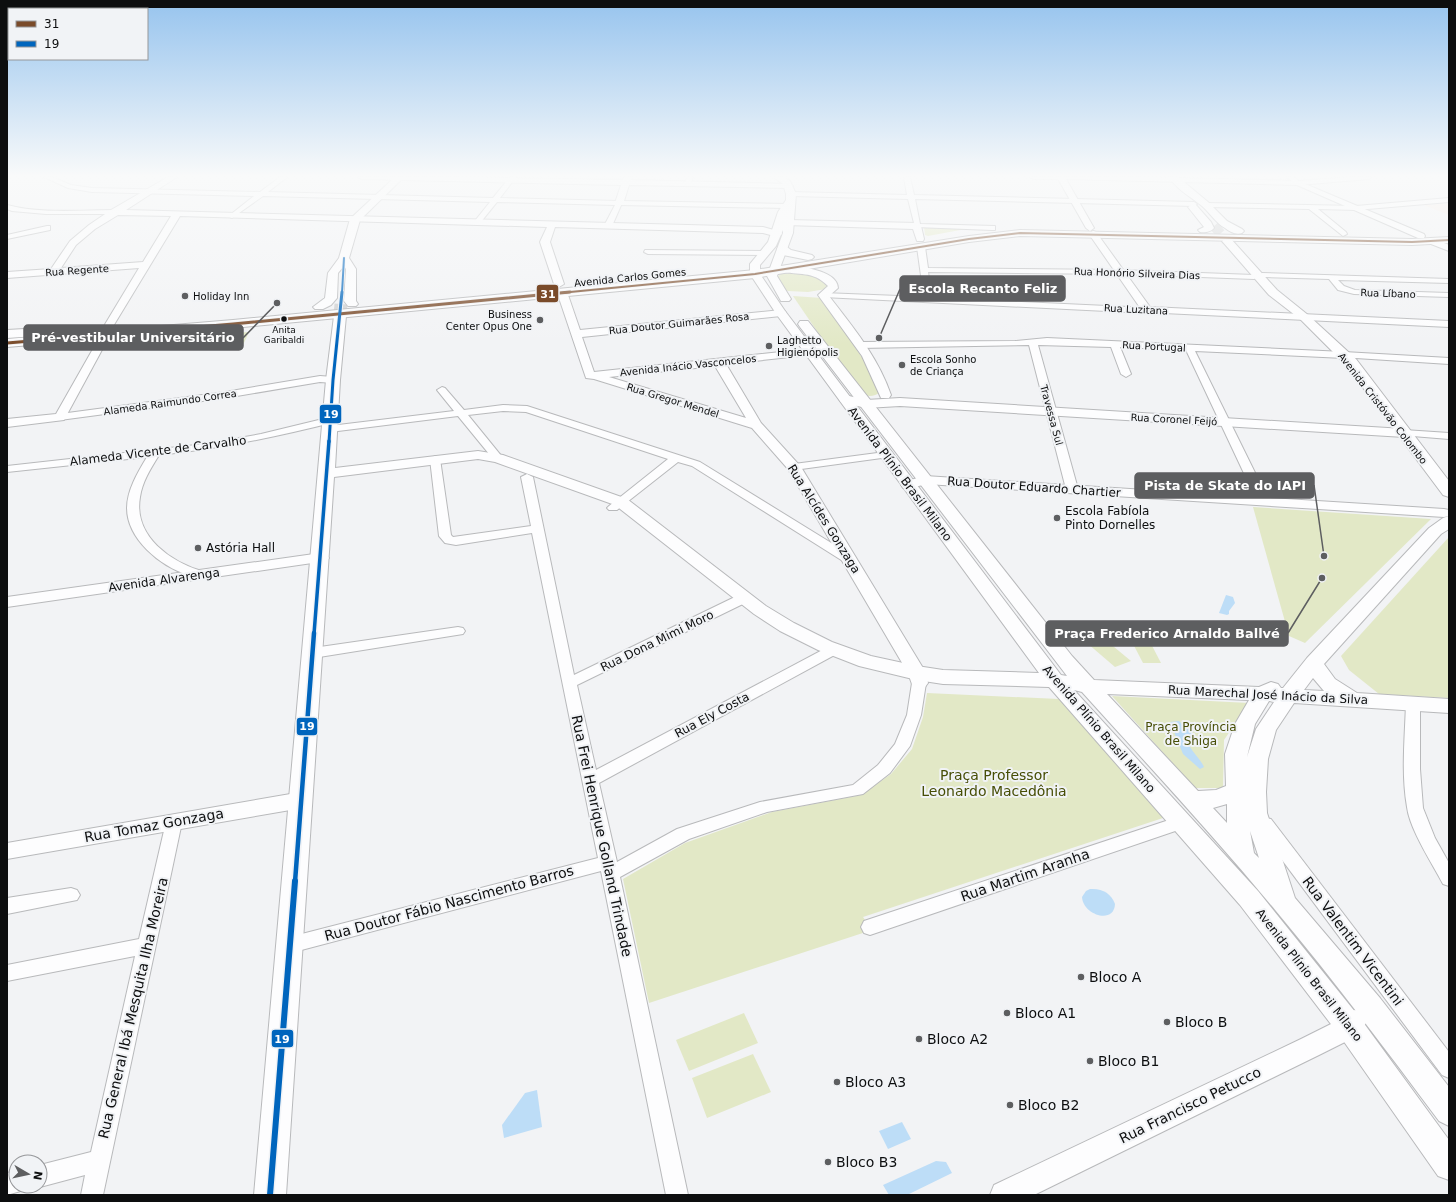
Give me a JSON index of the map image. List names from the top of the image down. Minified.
{"streets":{"main road":["Avenida Carlos Gomes","Avenida Cristóvão Colombo","Avenida Plínio Brasil Milano","Rua Marechal José Inácio da Silva"],"street":["Rua Regente","Rua Honório Silveira Dias","Rua Líbano","Rua Luzitana","Rua Doutor Guimarães Rosa","Rua Portugal","Avenida Inácio Vasconcelos","Rua Gregor Mendel","Alameda Raimundo Correa","Travessa Sul","Rua Coronel Feijó","Alameda Vicente de Carvalho","Rua Doutor Eduardo Chartier","Rua Alcídes Gonzaga","Avenida Alvarenga","Rua Dona Mimi Moro","Rua Ely Costa","Rua Tomaz Gonzaga","Rua Frei Henrique Golland Trindade","Rua Martim Aranha","Rua Doutor Fábio Nascimento Barros","Rua Valentim Vicentini","Rua General Ibá Mesquita Ilha Moreira","Rua Francisco Petucco"]},"crossings":[["Rua Honório Silveira Dias","Rua Líbano"],["Rua Honório Silveira Dias","Avenida Cristóvão Colombo"],["Avenida Carlos Gomes","Avenida Plínio Brasil Milano"],["Rua Luzitana","Avenida Cristóvão Colombo"],["Rua Doutor Guimarães Rosa","Avenida Plínio Brasil Milano"],["Rua Portugal","Avenida Cristóvão Colombo"],["Rua Portugal","Travessa Sul"],["Avenida Inácio Vasconcelos","Rua Gregor Mendel"],["Avenida Inácio Vasconcelos","Avenida Plínio Brasil Milano"],["Avenida Inácio Vasconcelos","Rua Alcídes Gonzaga"],["Rua Gregor Mendel","Rua Alcídes Gonzaga"],["Avenida Cristóvão Colombo","Rua Coronel Feijó"],["Avenida Cristóvão Colombo","Rua Doutor Eduardo Chartier"],["Travessa Sul","Rua Coronel Feijó"],["Travessa Sul","Rua Doutor Eduardo Chartier"],["Rua Coronel Feijó","Avenida Plínio Brasil Milano"],["Alameda Vicente de Carvalho","Rua Alcídes Gonzaga"],["Avenida Plínio Brasil Milano","Rua Doutor Eduardo Chartier"],["Avenida Plínio Brasil Milano","Rua Marechal José Inácio da Silva"],["Avenida Plínio Brasil Milano","Rua Martim Aranha"],["Avenida Plínio Brasil Milano","Rua Francisco Petucco"],["Rua Alcídes Gonzaga","Rua Marechal José Inácio da Silva"],["Rua Alcídes Gonzaga","Rua Doutor Fábio Nascimento Barros"],["Rua Dona Mimi Moro","Rua Marechal José Inácio da Silva"],["Rua Dona Mimi Moro","Rua Frei Henrique Golland Trindade"],["Rua Marechal José Inácio da Silva","Rua Ely Costa"],["Rua Marechal José Inácio da Silva","Rua Doutor Fábio Nascimento Barros"],["Rua Ely Costa","Rua Frei Henrique Golland Trindade"],["Rua Tomaz Gonzaga","Rua General Ibá Mesquita Ilha Moreira"],["Rua Frei Henrique Golland Trindade","Rua Doutor Fábio Nascimento Barros"]],"parks":["Praça Província de Shiga","Praça Professor Leonardo Macedônia"],"places":["Holiday Inn","Pré-vestibular Universitário","Anita Garibaldi","Business Center Opus One","Escola Recanto Feliz","Laghetto Higienópolis","Escola Sonho de Criança","Escola Fabíola Pinto Dornelles","Astória Hall","Pista de Skate do IAPI","Praça Frederico Arnaldo Ballvé","Bloco A","Bloco A1","Bloco B","Bloco A2","Bloco B1","Bloco A3","Bloco B2","Bloco B3"],"lines":["transit line 31","transit line 19"],"legend":["31","19"],"north":"right"}
